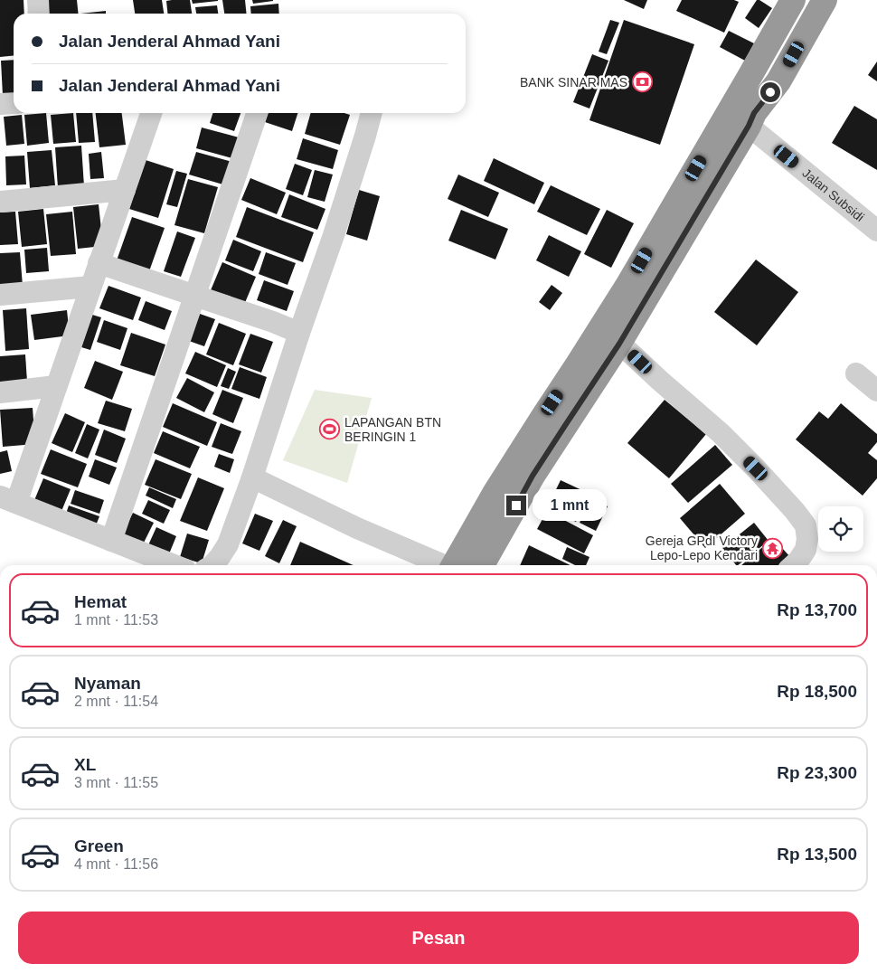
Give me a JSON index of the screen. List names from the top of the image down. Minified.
{"streets":{"street":["Jalan Subsidi"]},"places":{"bank":["BANK SINAR MAS"],"sports":["LAPANGAN BTN BERINGIN 1"],"temple":["Gereja GPdI Victory Lepo-Lepo Kendari"]},"page":{"banner":["Jalan Jenderal Ahmad Yani","Jalan Jenderal Ahmad Yani"],"bubble":"1 mnt","list":[{"name":"Hemat","note":"1 mnt · 11:53","value":"Rp 13,700"},{"name":"Nyaman","note":"2 mnt · 11:54","value":"Rp 18,500"},{"name":"XL","note":"3 mnt · 11:55","value":"Rp 23,300"},{"name":"Green","note":"4 mnt · 11:56","value":"Rp 13,500"}],"buttons":"Pesan"}}
